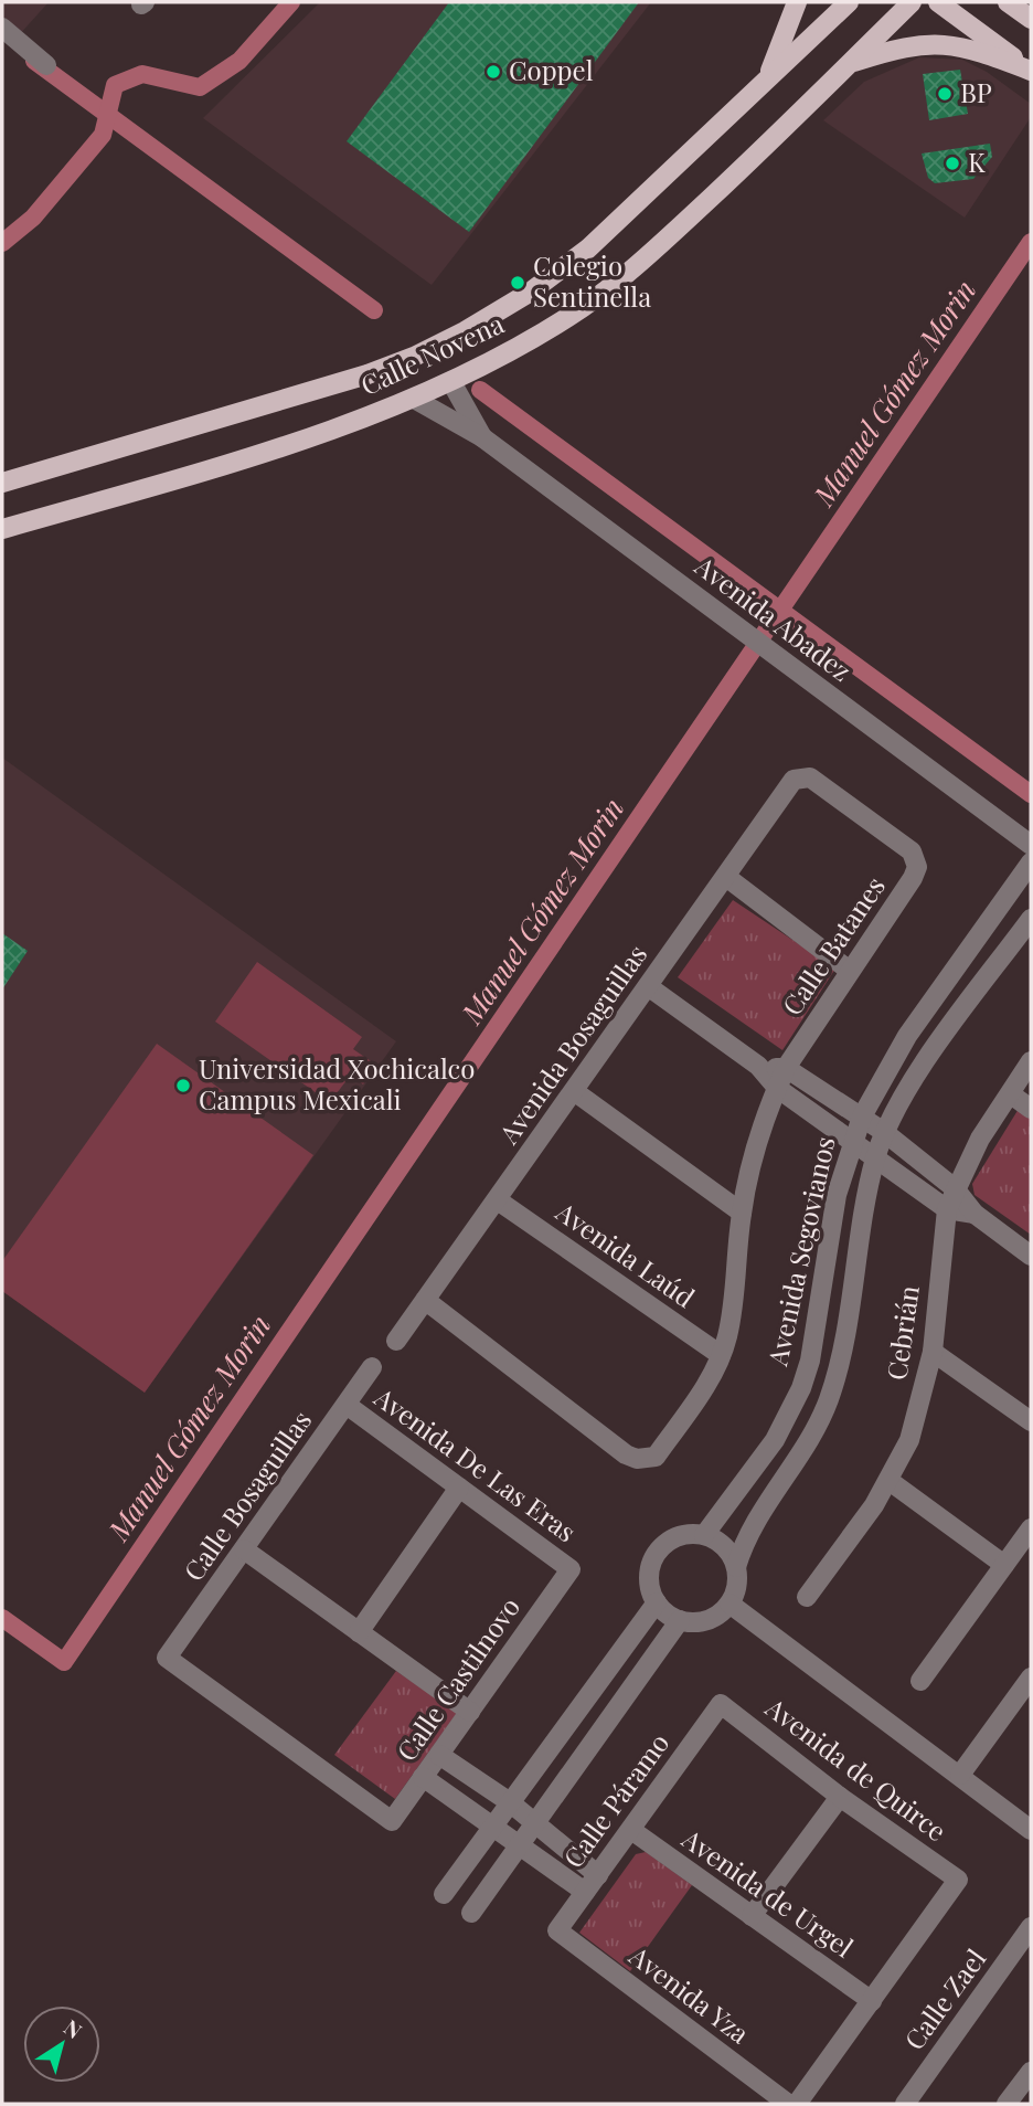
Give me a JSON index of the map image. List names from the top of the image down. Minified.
{"streets":{"main road":["Calle Novena"],"street":["Avenida Abadez","Calle Batanes","Avenida Bosaguillas","Avenida Segovianos","Avenida Laúd","Cebrián","Avenida De Las Eras","Calle Bosaguillas","Calle Castilnovo","Avenida de Quirce","Calle Páramo","Avenida de Urgel","Avenida Yza","Calle Zael"]},"crossings":[["Calle Novena","Avenida Abadez"],["Calle Batanes","Avenida Bosaguillas"],["Calle Batanes","Avenida Laúd"],["Avenida Bosaguillas","Avenida Laúd"],["Avenida De Las Eras","Calle Bosaguillas"],["Avenida De Las Eras","Calle Castilnovo"],["Calle Bosaguillas","Calle Castilnovo"],["Avenida de Quirce","Calle Páramo"],["Avenida de Quirce","Avenida de Urgel"],["Calle Páramo","Avenida de Urgel"],["Calle Páramo","Avenida Yza"]],"water":["Manuel Gómez Morin"],"places":["Coppel","BP","K","Colegio Sentinella","Universidad Xochicalco Campus Mexicali"],"north":"top right"}
